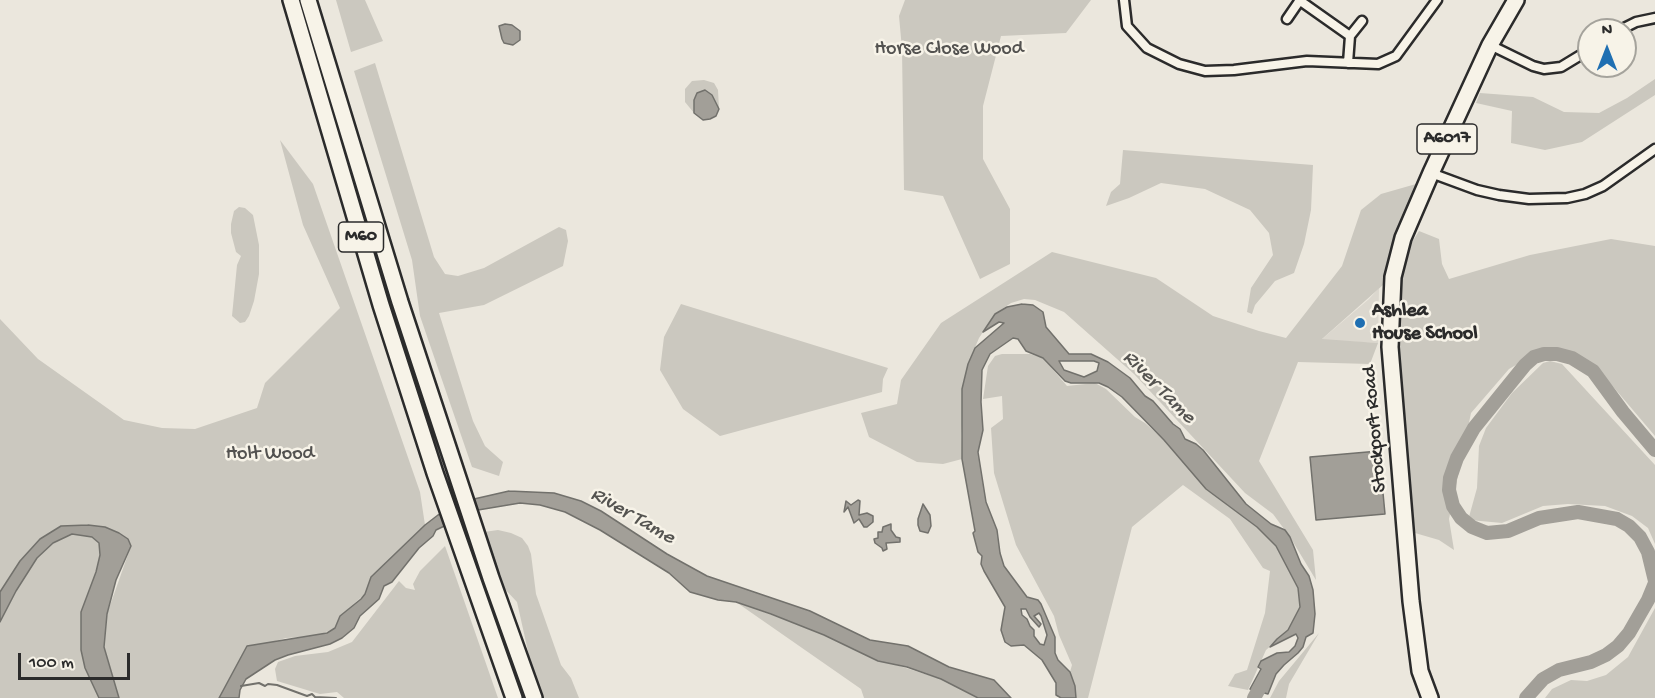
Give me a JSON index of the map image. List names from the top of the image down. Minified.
{"streets":{"highway":["A6017","M60","Stockport Road"]},"water":["River Tame"],"parks":["Horse Close Wood","Holt Wood"],"places":["Ashlea House School"],"scale_bar":"100 m","north":"top"}
